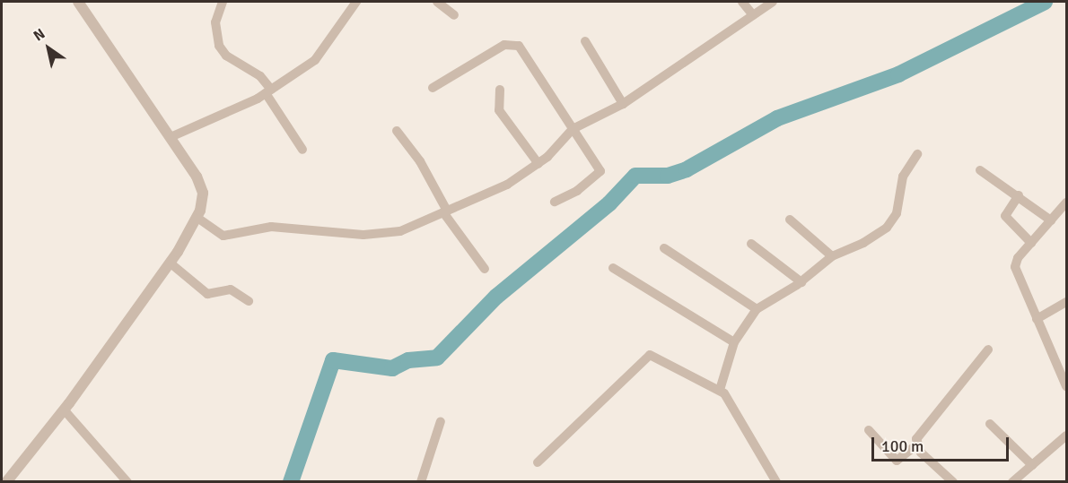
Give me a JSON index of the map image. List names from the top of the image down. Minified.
{"scale_bar":"100 m","north":"top left"}
